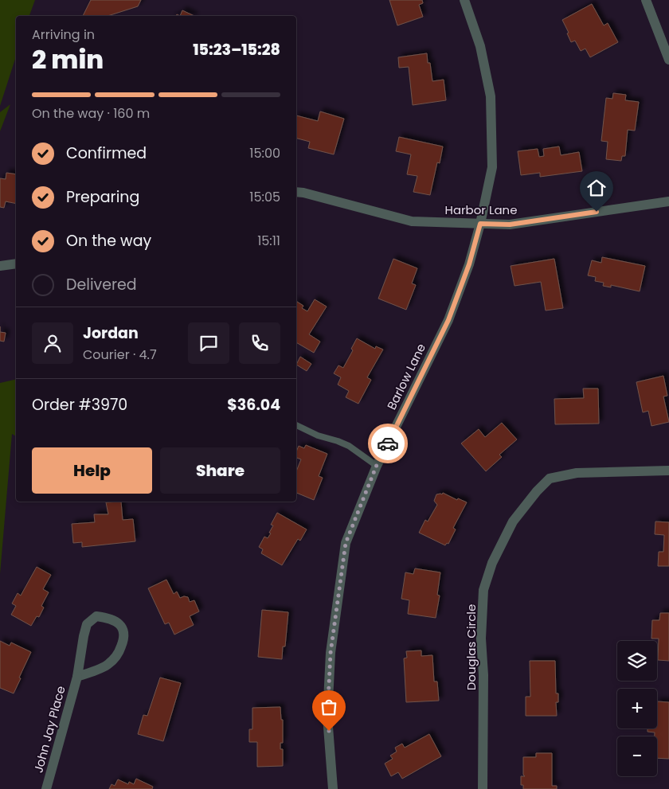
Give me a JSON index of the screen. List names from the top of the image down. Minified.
{"streets":{"street":["Harbor Lane","Barlow Lane","Douglas Circle","John Jay Place"]},"crossings":[["Harbor Lane","Barlow Lane"]],"page":{"heading":["2 min","Arriving in","15:23–15:28"],"panel":["Jordan","Courier · 4.7","Order #3970","$36.04"],"bar":"On the way · 160 m","list":[["Confirmed","15:00"],["Preparing","15:05"],["On the way","15:11"],"Delivered"],"buttons":["Help","Share"],"map_buttons":["+","−"]}}
